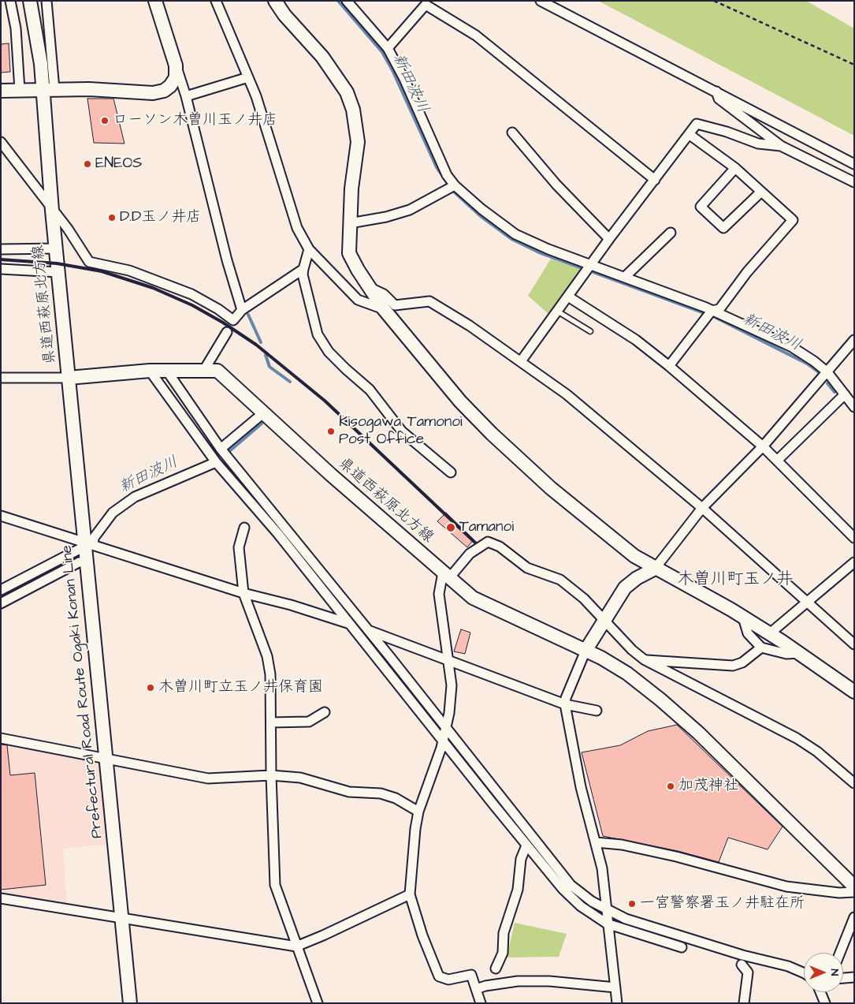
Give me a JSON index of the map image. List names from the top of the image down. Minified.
{"streets":{"main road":["県道西萩原北方線","Prefectural Road Route Ogaki Konan Line"]},"crossings":[["県道西萩原北方線","Prefectural Road Route Ogaki Konan Line"]],"districts":["木曽川町玉ノ井"],"water":["新田波川"],"places":["ローソン木曽川玉ノ井店","ENEOS","D.D玉ノ井店","Kisogawa Tamonoi Post Office","Tamanoi","木曽川町立玉ノ井保育園","加茂神社","一宮警察署玉ノ井駐在所"],"north":"right"}
